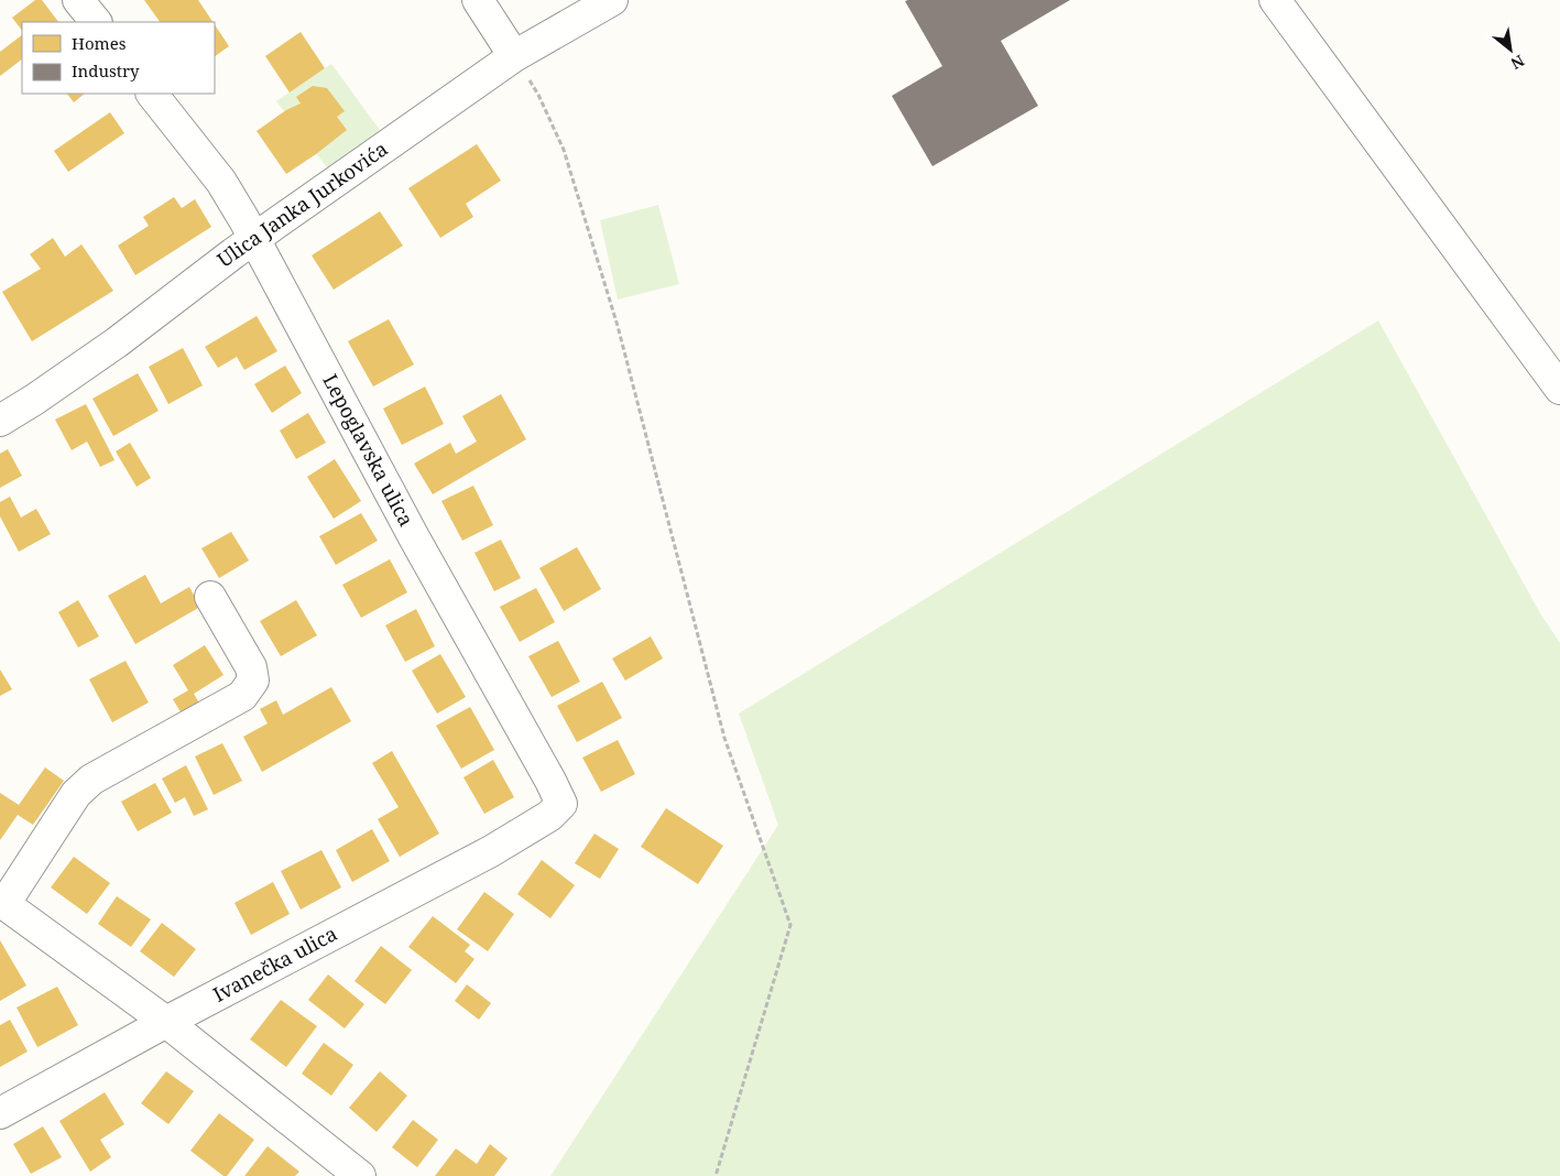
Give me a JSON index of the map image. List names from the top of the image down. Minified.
{"streets":{"street":["Ulica Janka Jurkovića","Lepoglavska ulica","Ivanečka ulica"]},"crossings":[["Ulica Janka Jurkovića","Lepoglavska ulica"],["Lepoglavska ulica","Ivanečka ulica"]],"legend":["Homes","Industry"],"north":"bottom right"}
